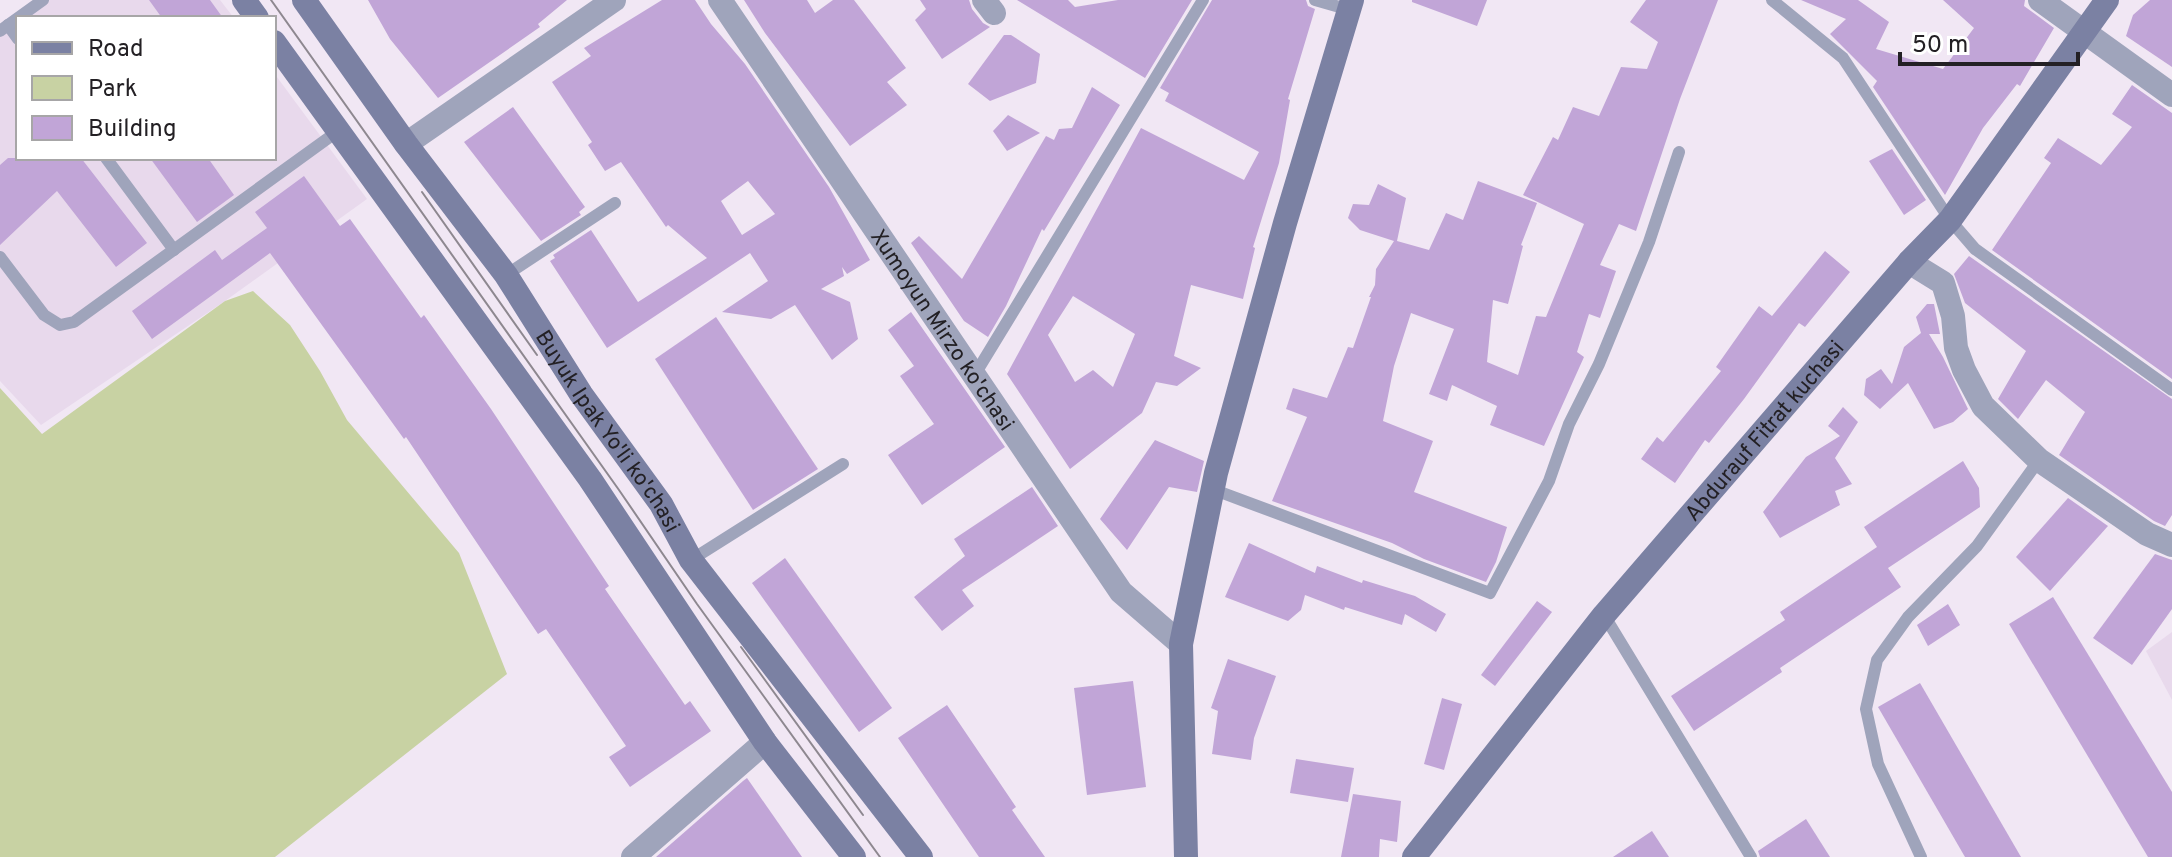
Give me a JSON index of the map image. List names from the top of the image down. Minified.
{"streets":{"main road":["Abdurauf Fitrat kuchasi","Buyuk Ipak Yo'li ko'chasi"],"street":["Xumoyun Mirzo ko'chasi"]},"legend":["Road","Park","Building"],"scale_bar":"50 m"}
